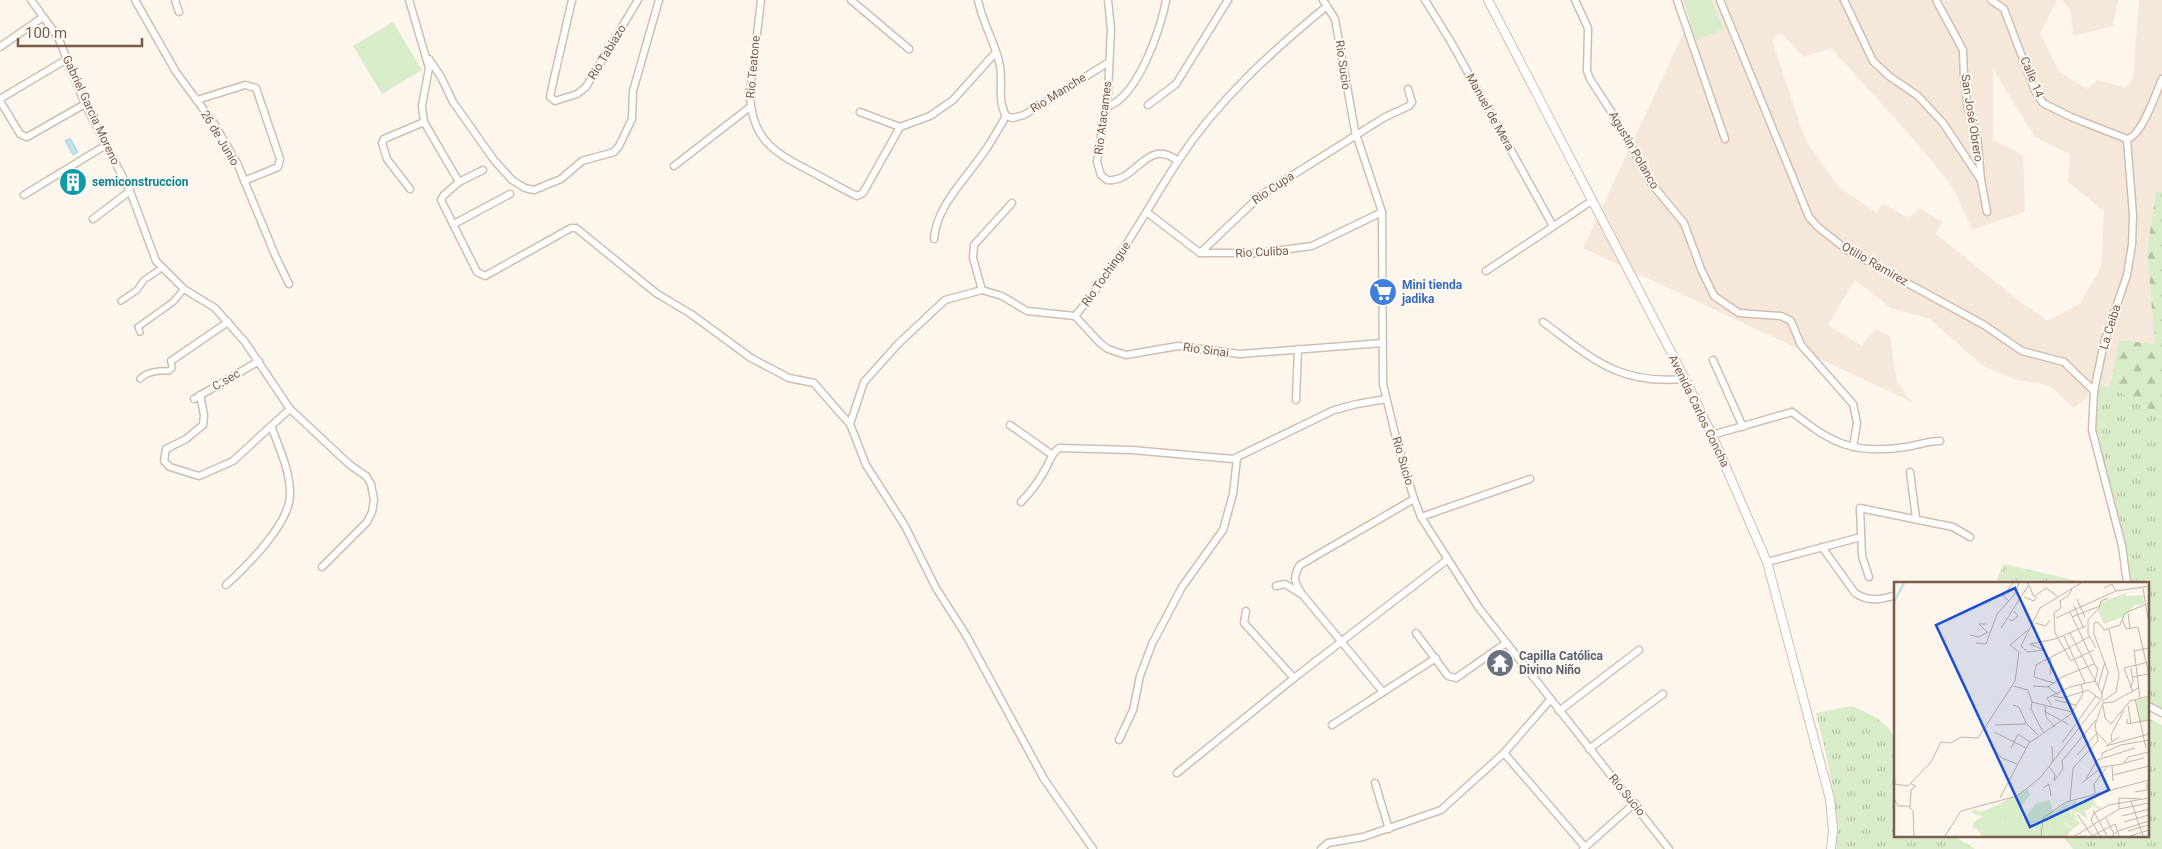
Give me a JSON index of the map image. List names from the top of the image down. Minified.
{"streets":{"street":["Rio Tabiazo","Rio Sucio","Rio Teatone","Calle 14","Rio Manche","Gabriel Garcia Moreno","Manuel de Mera","Rio Atacames","San José Obrero","26 de Junio","Agustin Polanco","Rio Cupa","Rio Culiba","Otilio Ramirez","Rio Tochingue","La Ceiba","Rio Sinai","C.sec","Avenida Carlos Concha"]},"crossings":[["Rio Sucio","Rio Cupa"],["Rio Sucio","Rio Culiba"],["Rio Sucio","Rio Tochingue"],["Rio Sucio","Rio Sinai"],["Calle 14","La Ceiba"],["Rio Manche","Rio Atacames"],["Gabriel Garcia Moreno","C.sec"],["Rio Atacames","Rio Tochingue"],["Rio Cupa","Rio Culiba"],["Otilio Ramirez","La Ceiba"],["Rio Tochingue","Rio Sinai"]],"places":{"building":["semiconstruccion"],"supermarket":["Mini tienda jadika"],"temple":["Capilla Católica Divino Niño"]},"scale_bar":"100 m"}
